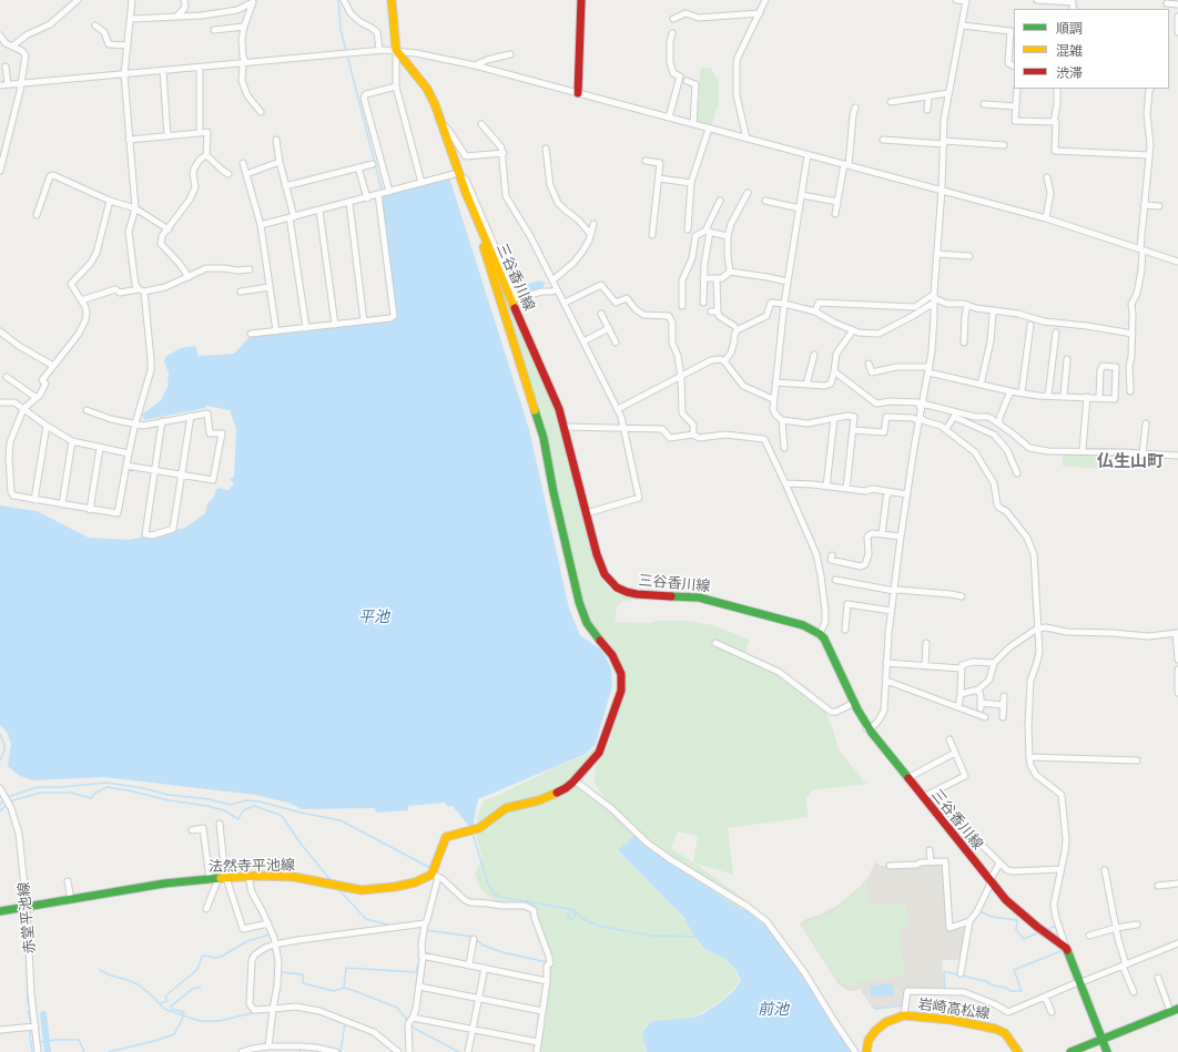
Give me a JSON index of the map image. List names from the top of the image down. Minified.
{"streets":{"main road":["三谷香川線","法然寺平池線","岩崎高松線"],"street":["赤堂平池線"]},"crossings":[["法然寺平池線","赤堂平池線"]],"districts":["仏生山町"],"water":["平池","前池"],"legend":["順調","混雑","渋滞"]}
